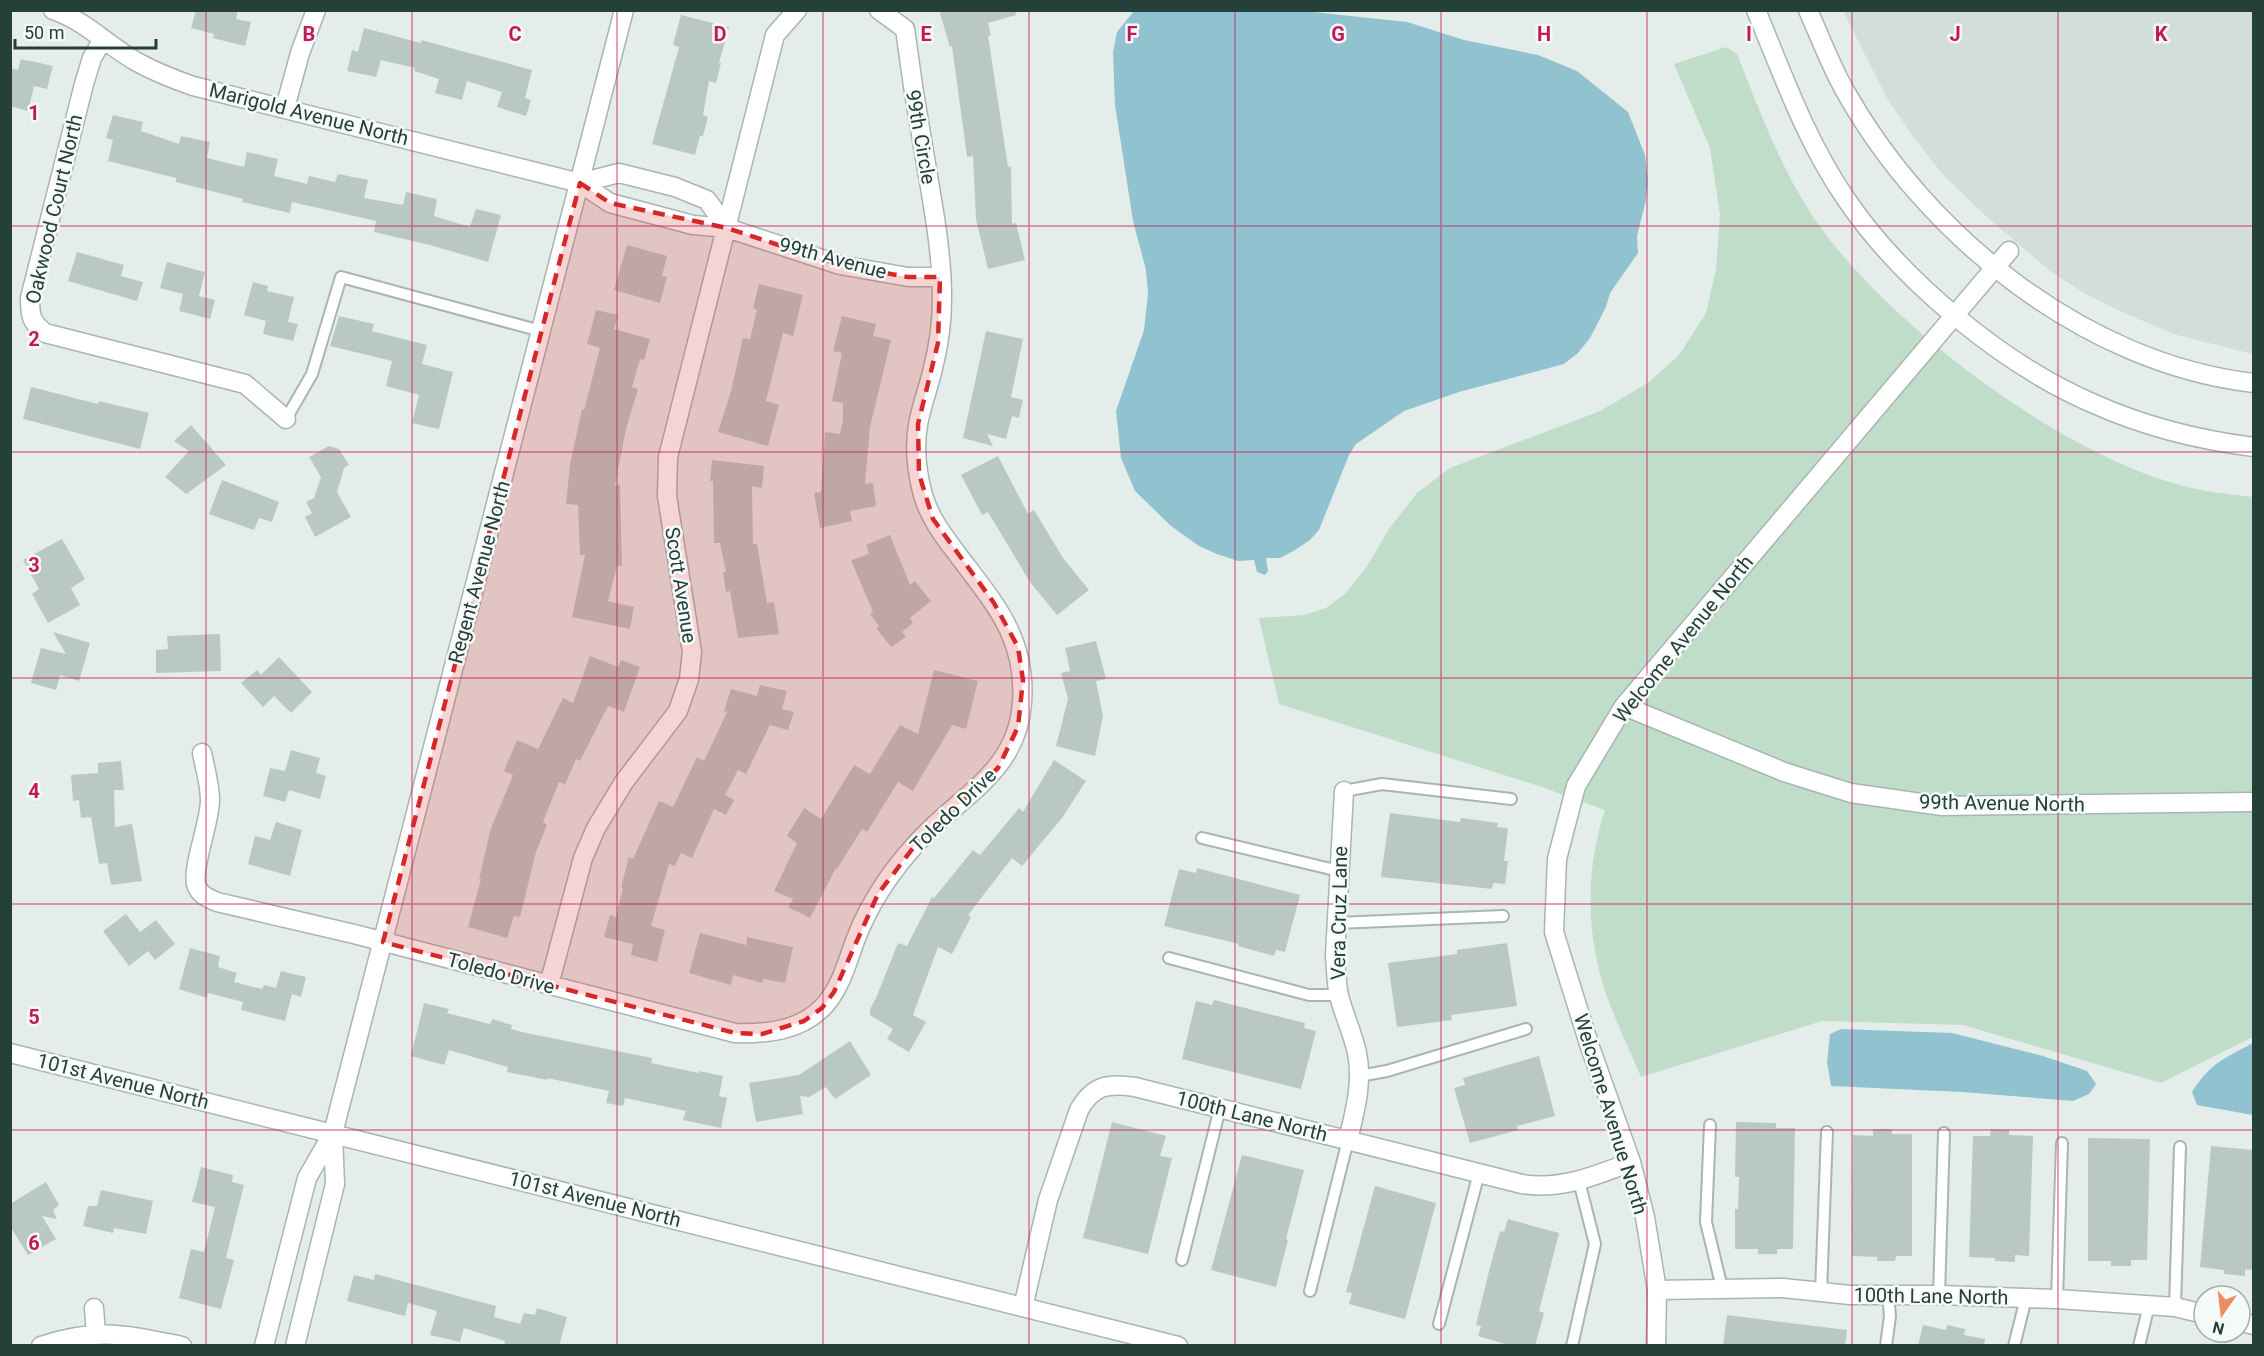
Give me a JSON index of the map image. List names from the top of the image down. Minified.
{"streets":{"street":["Marigold Avenue North","99th Circle","Oakwood Court North","99th Avenue","Regent Avenue North","Scott Avenue","Welcome Avenue North","99th Avenue North","Toledo Drive","Vera Cruz Lane","101st Avenue North","100th Lane North"]},"crossings":[["Marigold Avenue North","Oakwood Court North"],["Marigold Avenue North","99th Avenue"],["Marigold Avenue North","Regent Avenue North"],["99th Circle","99th Avenue"],["99th Circle","Toledo Drive"],["99th Avenue","Regent Avenue North"],["99th Avenue","Scott Avenue"],["99th Avenue","Toledo Drive"],["Regent Avenue North","Toledo Drive"],["Regent Avenue North","101st Avenue North"],["Scott Avenue","Toledo Drive"],["Welcome Avenue North","99th Avenue North"],["Welcome Avenue North","100th Lane North"],["Vera Cruz Lane","100th Lane North"],["101st Avenue North","100th Lane North"]],"scale_bar":"50 m","north":"bottom","grid":{"columns":["B","C","D","E","F","G","H","I","J","K"],"rows":["1","2","3","4","5","6"]}}
